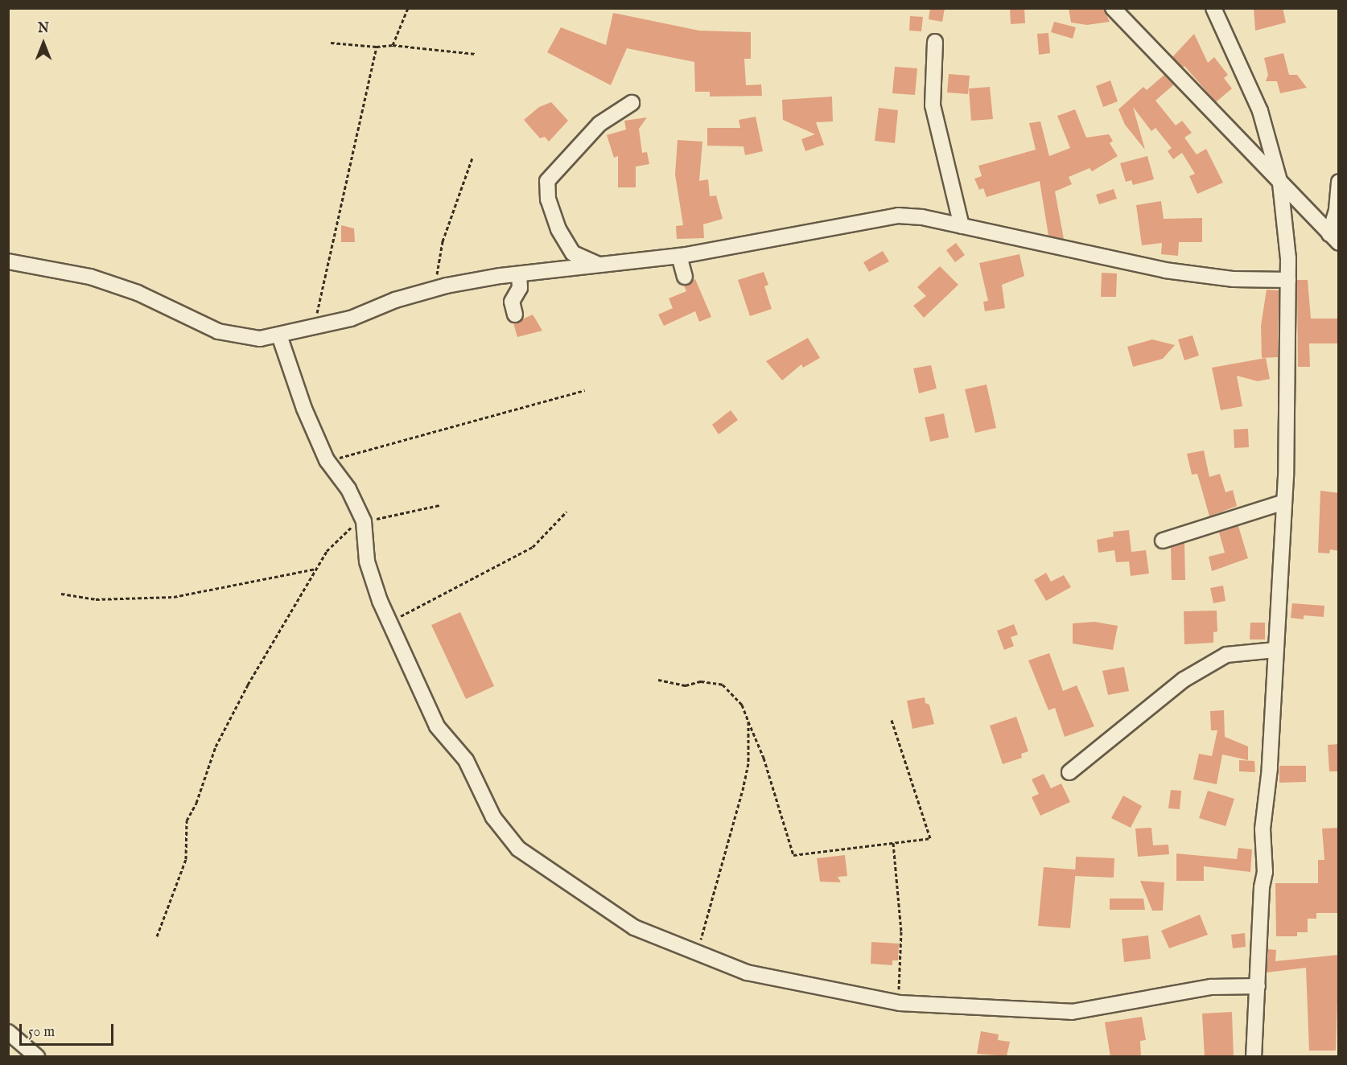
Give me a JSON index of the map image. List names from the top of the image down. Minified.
{"scale_bar":"50 m","north":"top"}
